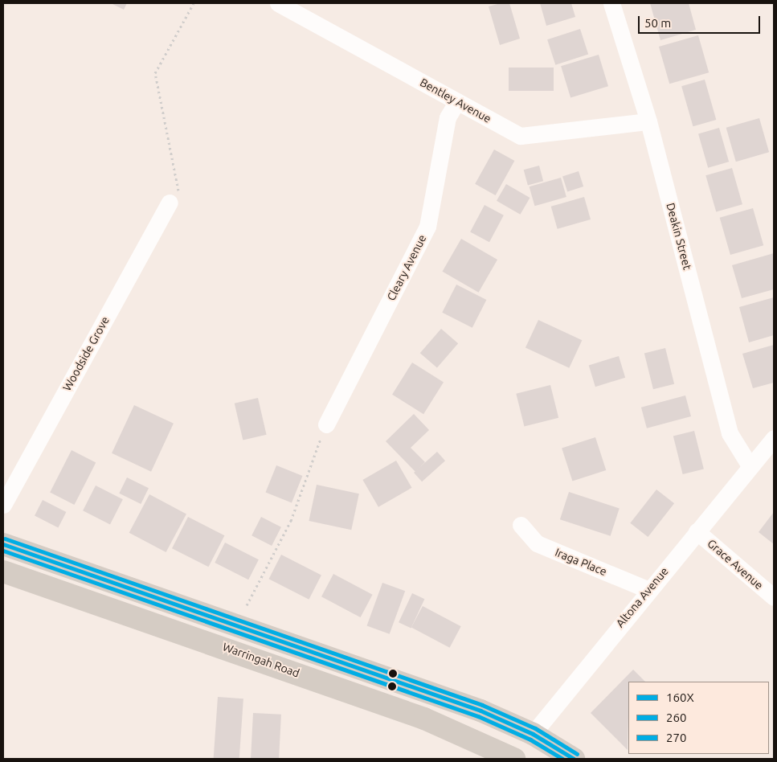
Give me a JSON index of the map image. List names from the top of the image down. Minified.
{"streets":{"highway":["Altona Avenue","Warringah Road"],"street":["Bentley Avenue","Deakin Street","Cleary Avenue","Woodside Grove","Iraga Place","Grace Avenue"]},"crossings":[["Bentley Avenue","Deakin Street"],["Bentley Avenue","Cleary Avenue"],["Deakin Street","Altona Avenue"],["Iraga Place","Altona Avenue"],["Grace Avenue","Altona Avenue"],["Altona Avenue","Warringah Road"]],"lines":["transit line 270","transit line 160X","transit line 260"],"legend":["160X","260","270"],"scale_bar":"50 m"}
